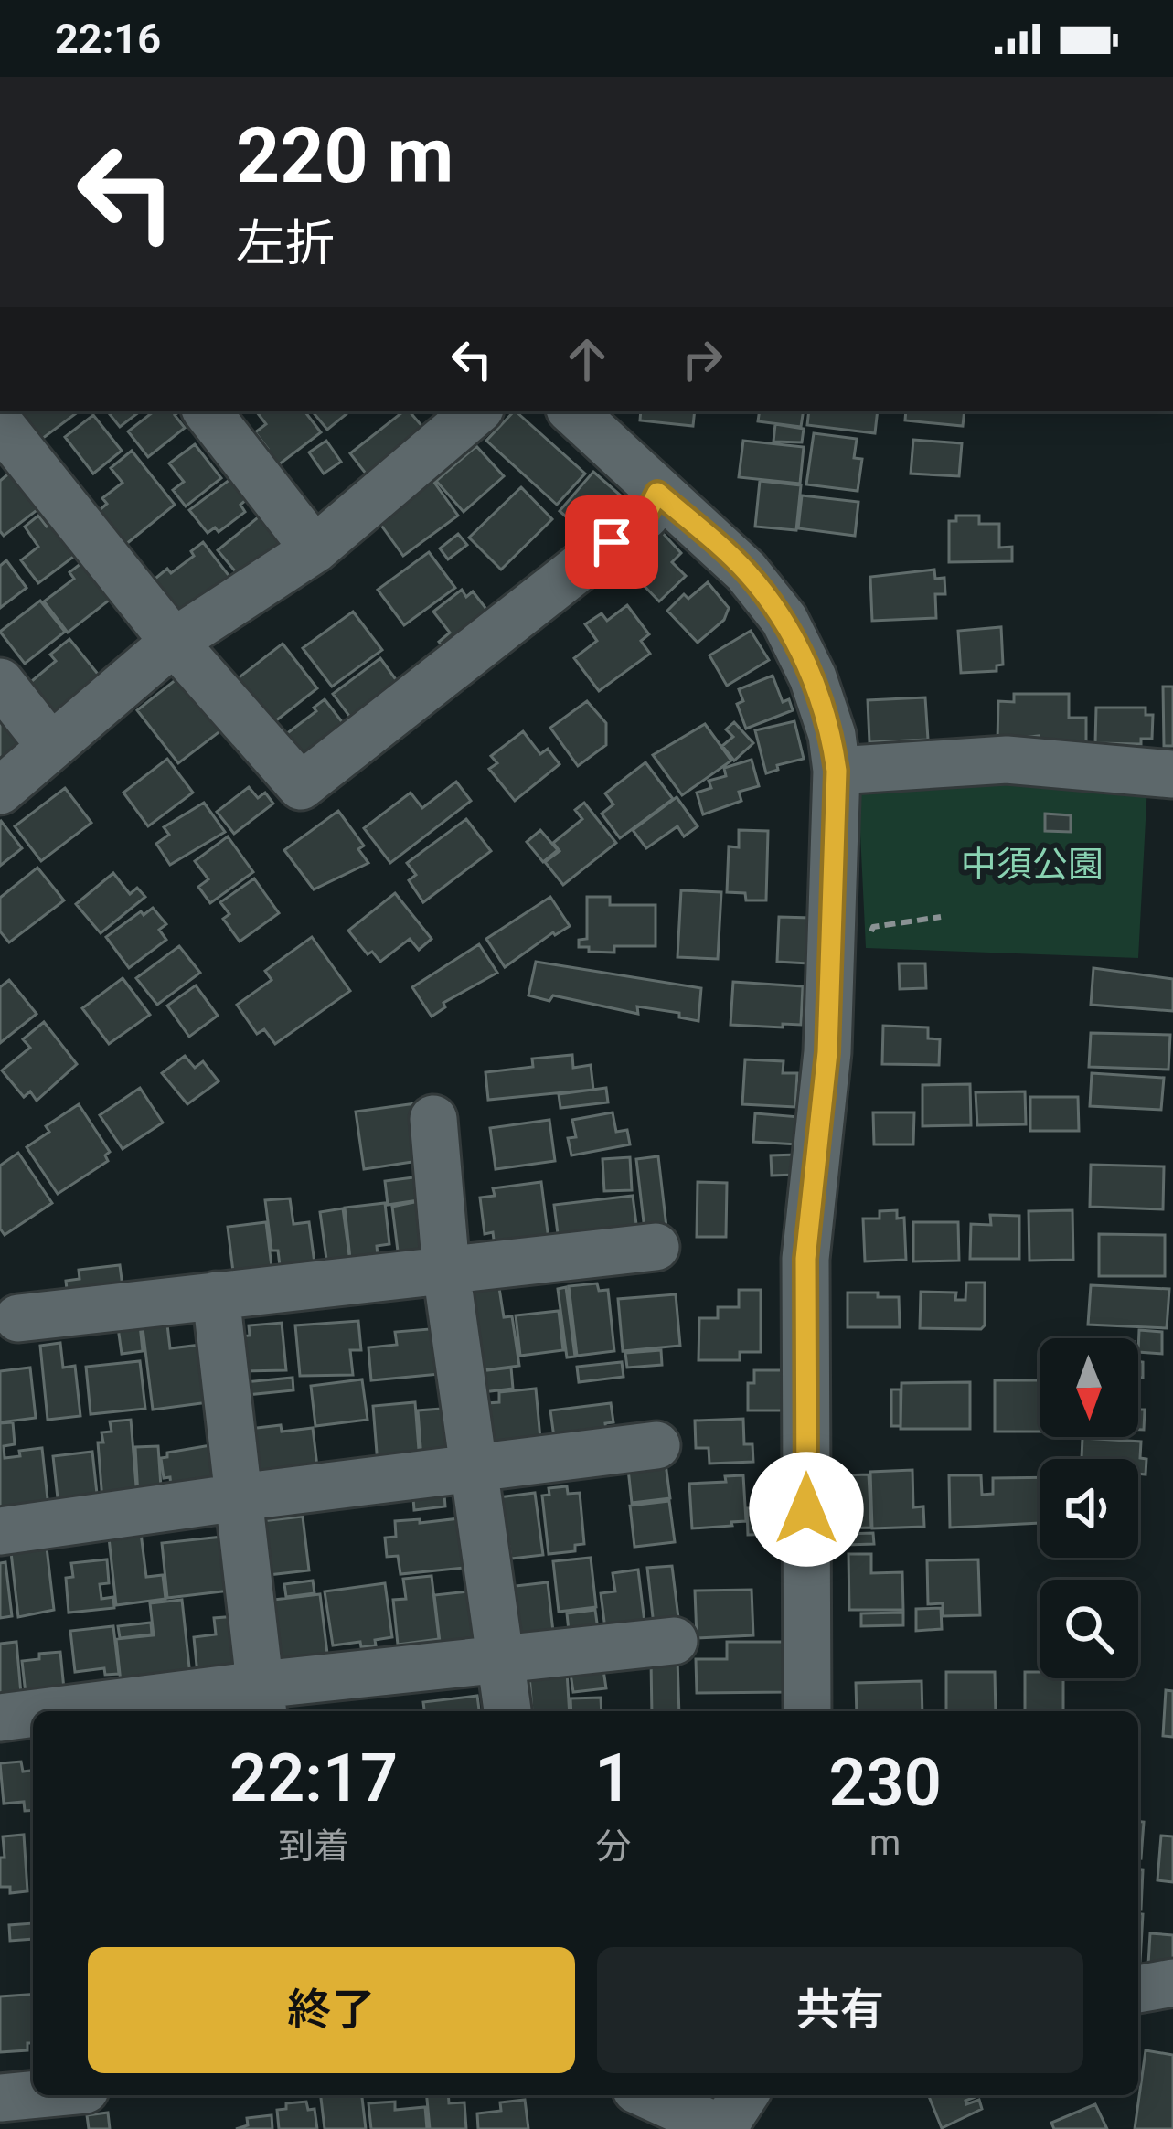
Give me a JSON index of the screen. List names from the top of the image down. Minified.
{"parks":["中須公園"],"north":"bottom","page":{"status":"22:16","turn":["220 m","左折"],"eta":["22:17","到着","1","分","230","m"],"buttons":["終了","共有"]}}
